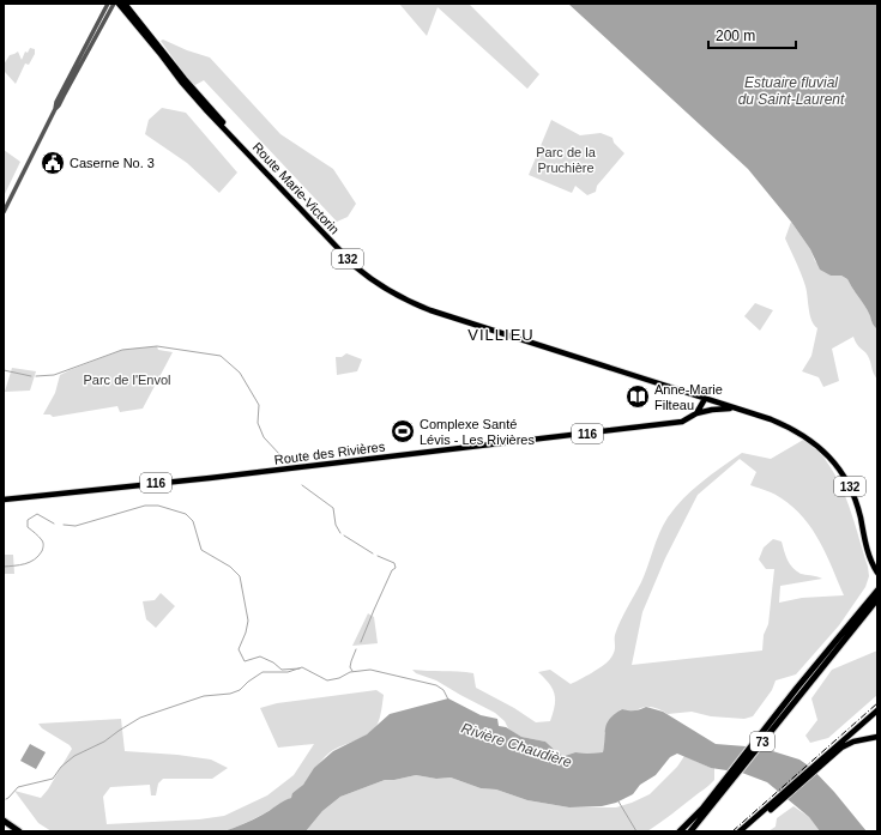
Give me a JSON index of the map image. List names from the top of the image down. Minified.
{"streets":{"highway":["73"],"main road":["Route Marie-Victorin","132","116","Route des Rivières"]},"crossings":[["Route Marie-Victorin","Route des Rivières"]],"districts":["VILLIEU"],"water":["Estuaire fluvial du Saint-Laurent","Rivière Chaudière"],"parks":["Parc de la Pruchière","Parc de l'Envol"],"places":{"public building":["Caserne No. 3"],"library":["Anne-Marie Filteau"],"sports":["Complexe Santé Lévis - Les Rivières"]},"scale_bar":"200 m"}
